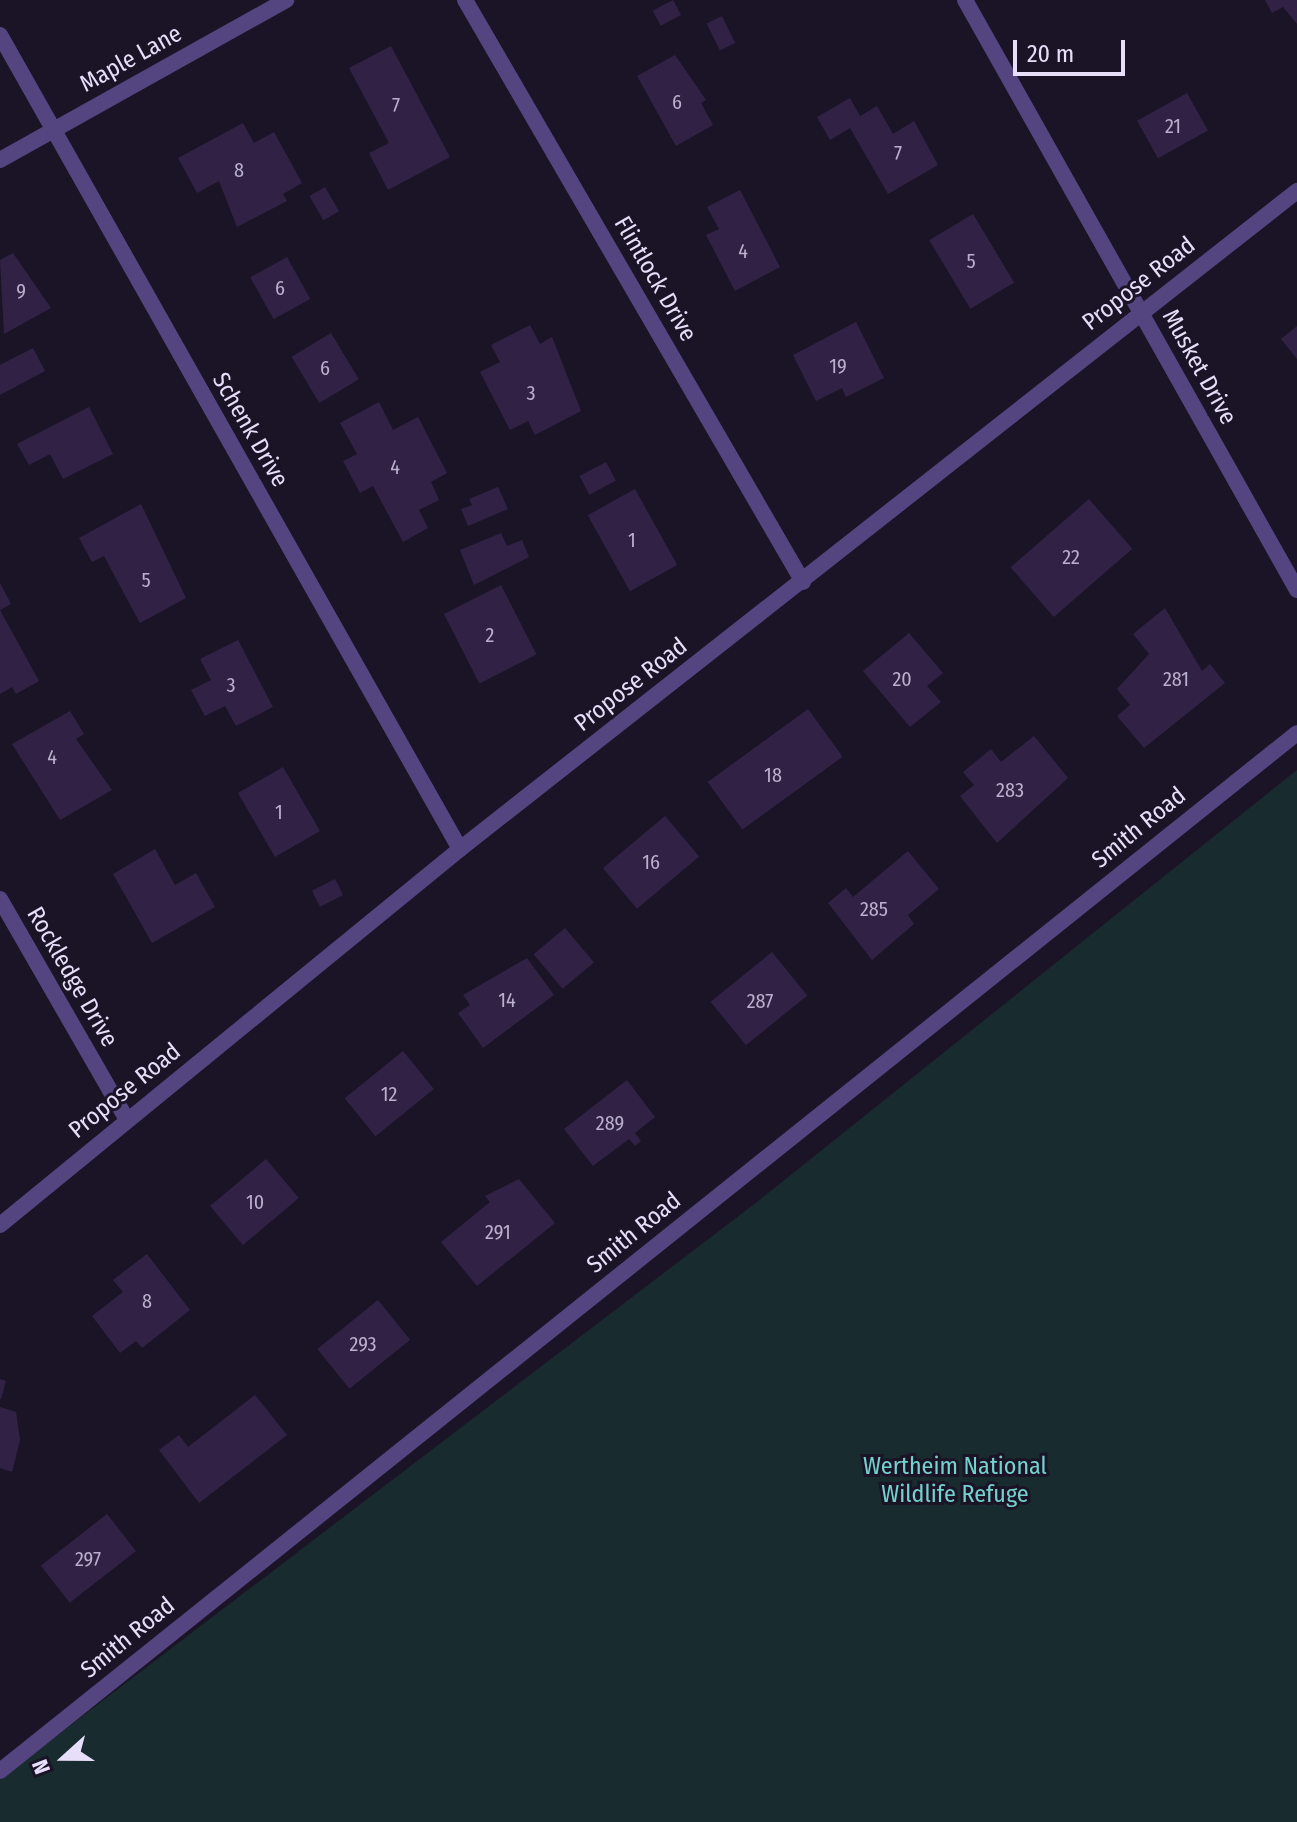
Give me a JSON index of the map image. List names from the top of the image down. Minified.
{"streets":{"street":["Maple Lane","Flintlock Drive","Propose Road","Musket Drive","Schenk Drive","Smith Road","Rockledge Drive"]},"crossings":[["Maple Lane","Schenk Drive"],["Flintlock Drive","Propose Road"],["Propose Road","Musket Drive"],["Propose Road","Schenk Drive"],["Propose Road","Rockledge Drive"]],"parks":["Wertheim National Wildlife Refuge"],"house_numbers":["6","7","21","7","8","4","5","6","9","19","6","3","4","1","22","5","2","20","281","3","4","18","283","1","16","285","14","287","12","289","10","291","8","293","297"],"scale_bar":"20 m","north":"left"}
